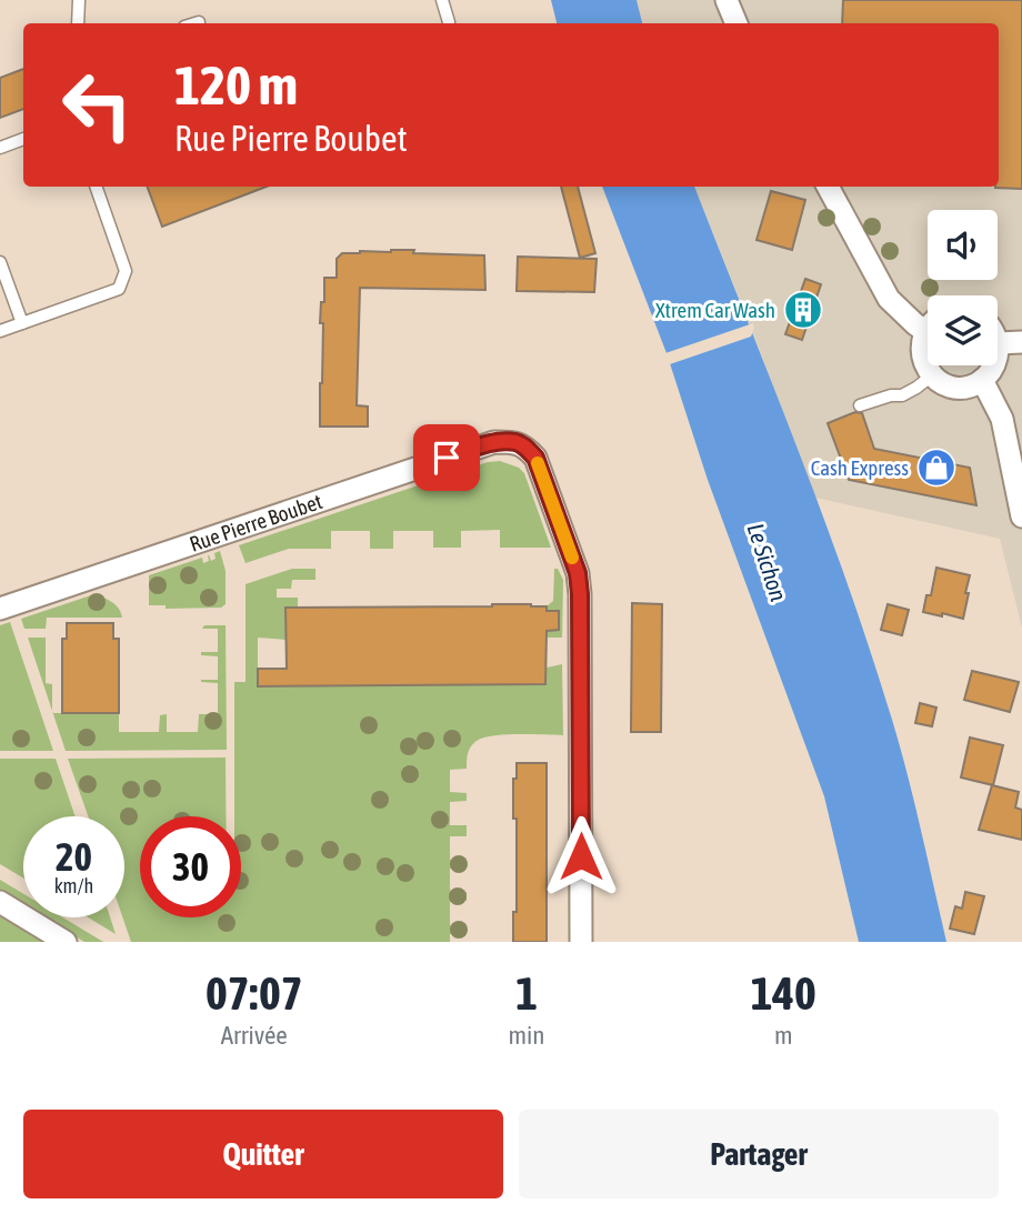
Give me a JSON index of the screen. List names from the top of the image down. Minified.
{"streets":{"street":["Rue Pierre Boubet"]},"water":["Le Sichon"],"places":{"building":["Xtrem Car Wash"],"shop":["Cash Express"]},"page":{"turn":["120 m","Rue Pierre Boubet"],"speed":"20 km/h","limit":"30","eta":["07:07","Arrivée","1","min","140","m"],"buttons":["Quitter","Partager"]}}
